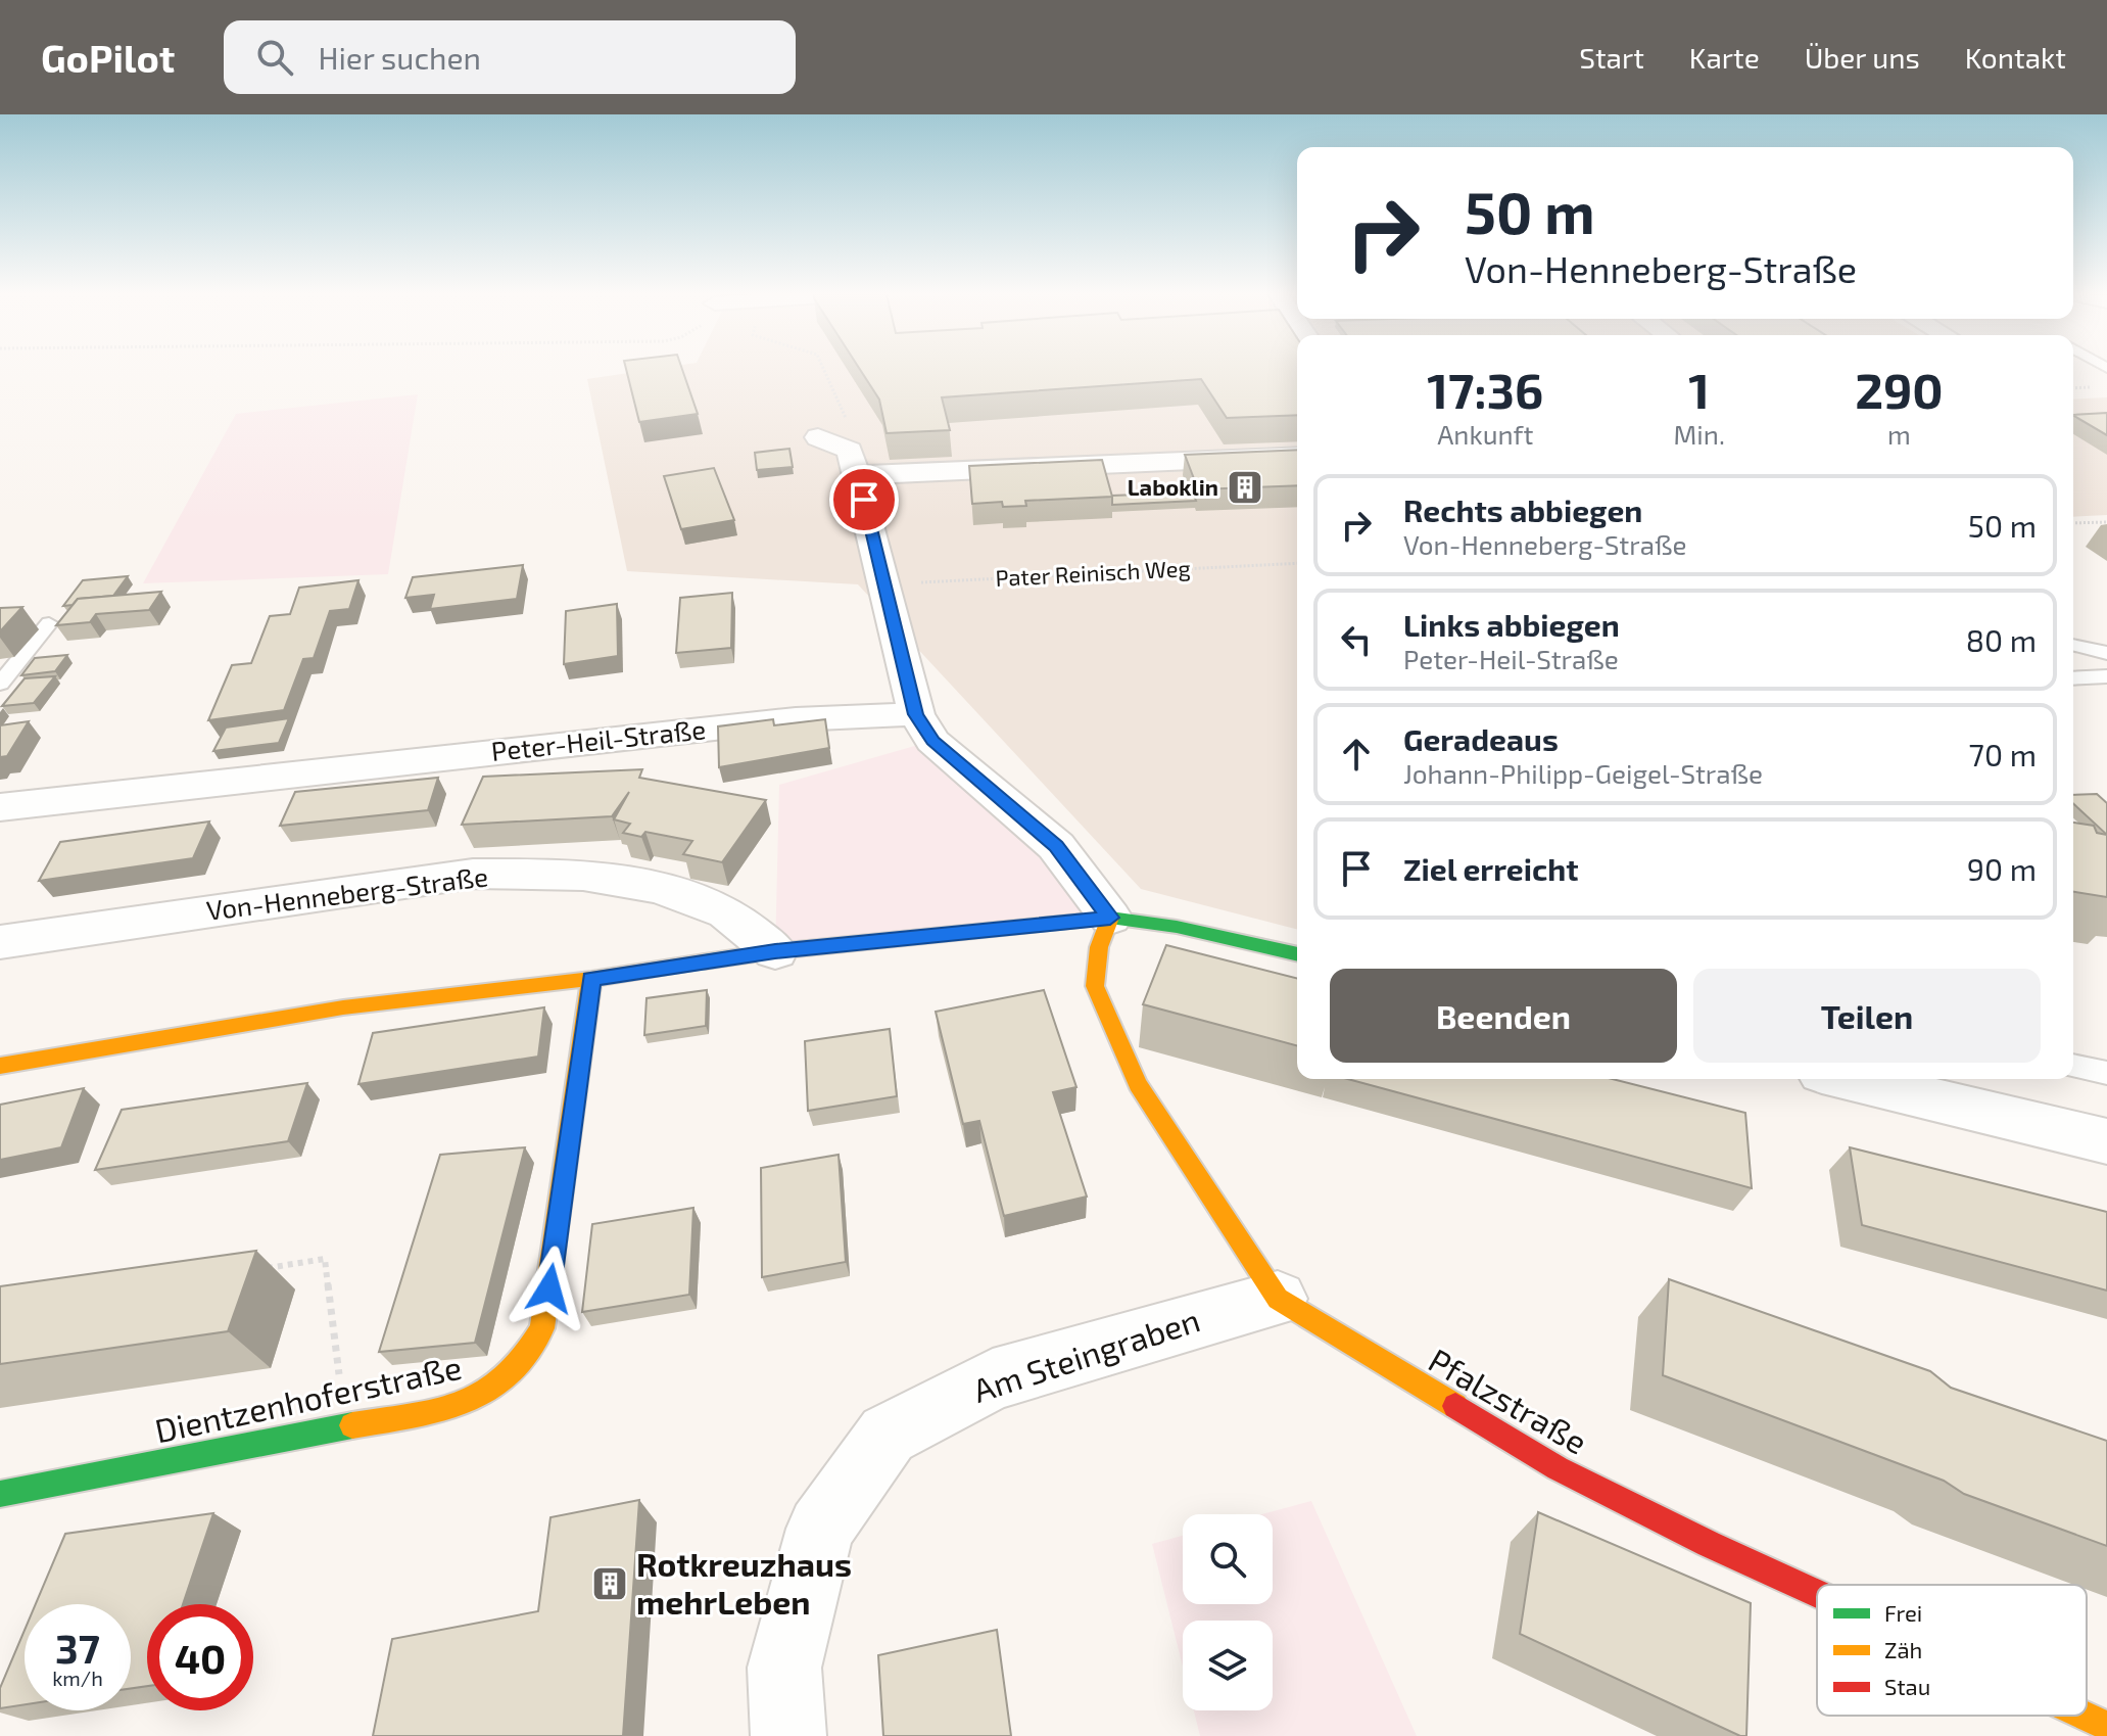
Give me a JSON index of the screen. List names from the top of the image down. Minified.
{"streets":{"street":["Peter-Heil-Straße","Von-Henneberg-Straße","Am Steingraben","Dientzenhoferstraße","Pfalzstraße"],"path":["Pater Reinisch Weg"]},"crossings":[["Am Steingraben","Pfalzstraße"]],"places":{"building":["Laboklin","Rotkreuzhaus mehrLeben"]},"legend":["Frei","Zäh","Stau"],"page":{"header":"GoPilot","search":"Hier suchen","nav":["Start","Karte","Über uns","Kontakt"],"turn":["50 m","Von-Henneberg-Straße"],"eta":["17:36","Ankunft","1","Min.","290","m"],"list":[{"name":"Rechts abbiegen","note":"Von-Henneberg-Straße","value":"50 m"},{"name":"Links abbiegen","note":"Peter-Heil-Straße","value":"80 m"},{"name":"Geradeaus","note":"Johann-Philipp-Geigel-Straße","value":"70 m"},{"name":"Ziel erreicht","value":"90 m"}],"buttons":["Beenden","Teilen"],"speed":"37 km/h","limit":"40"}}
